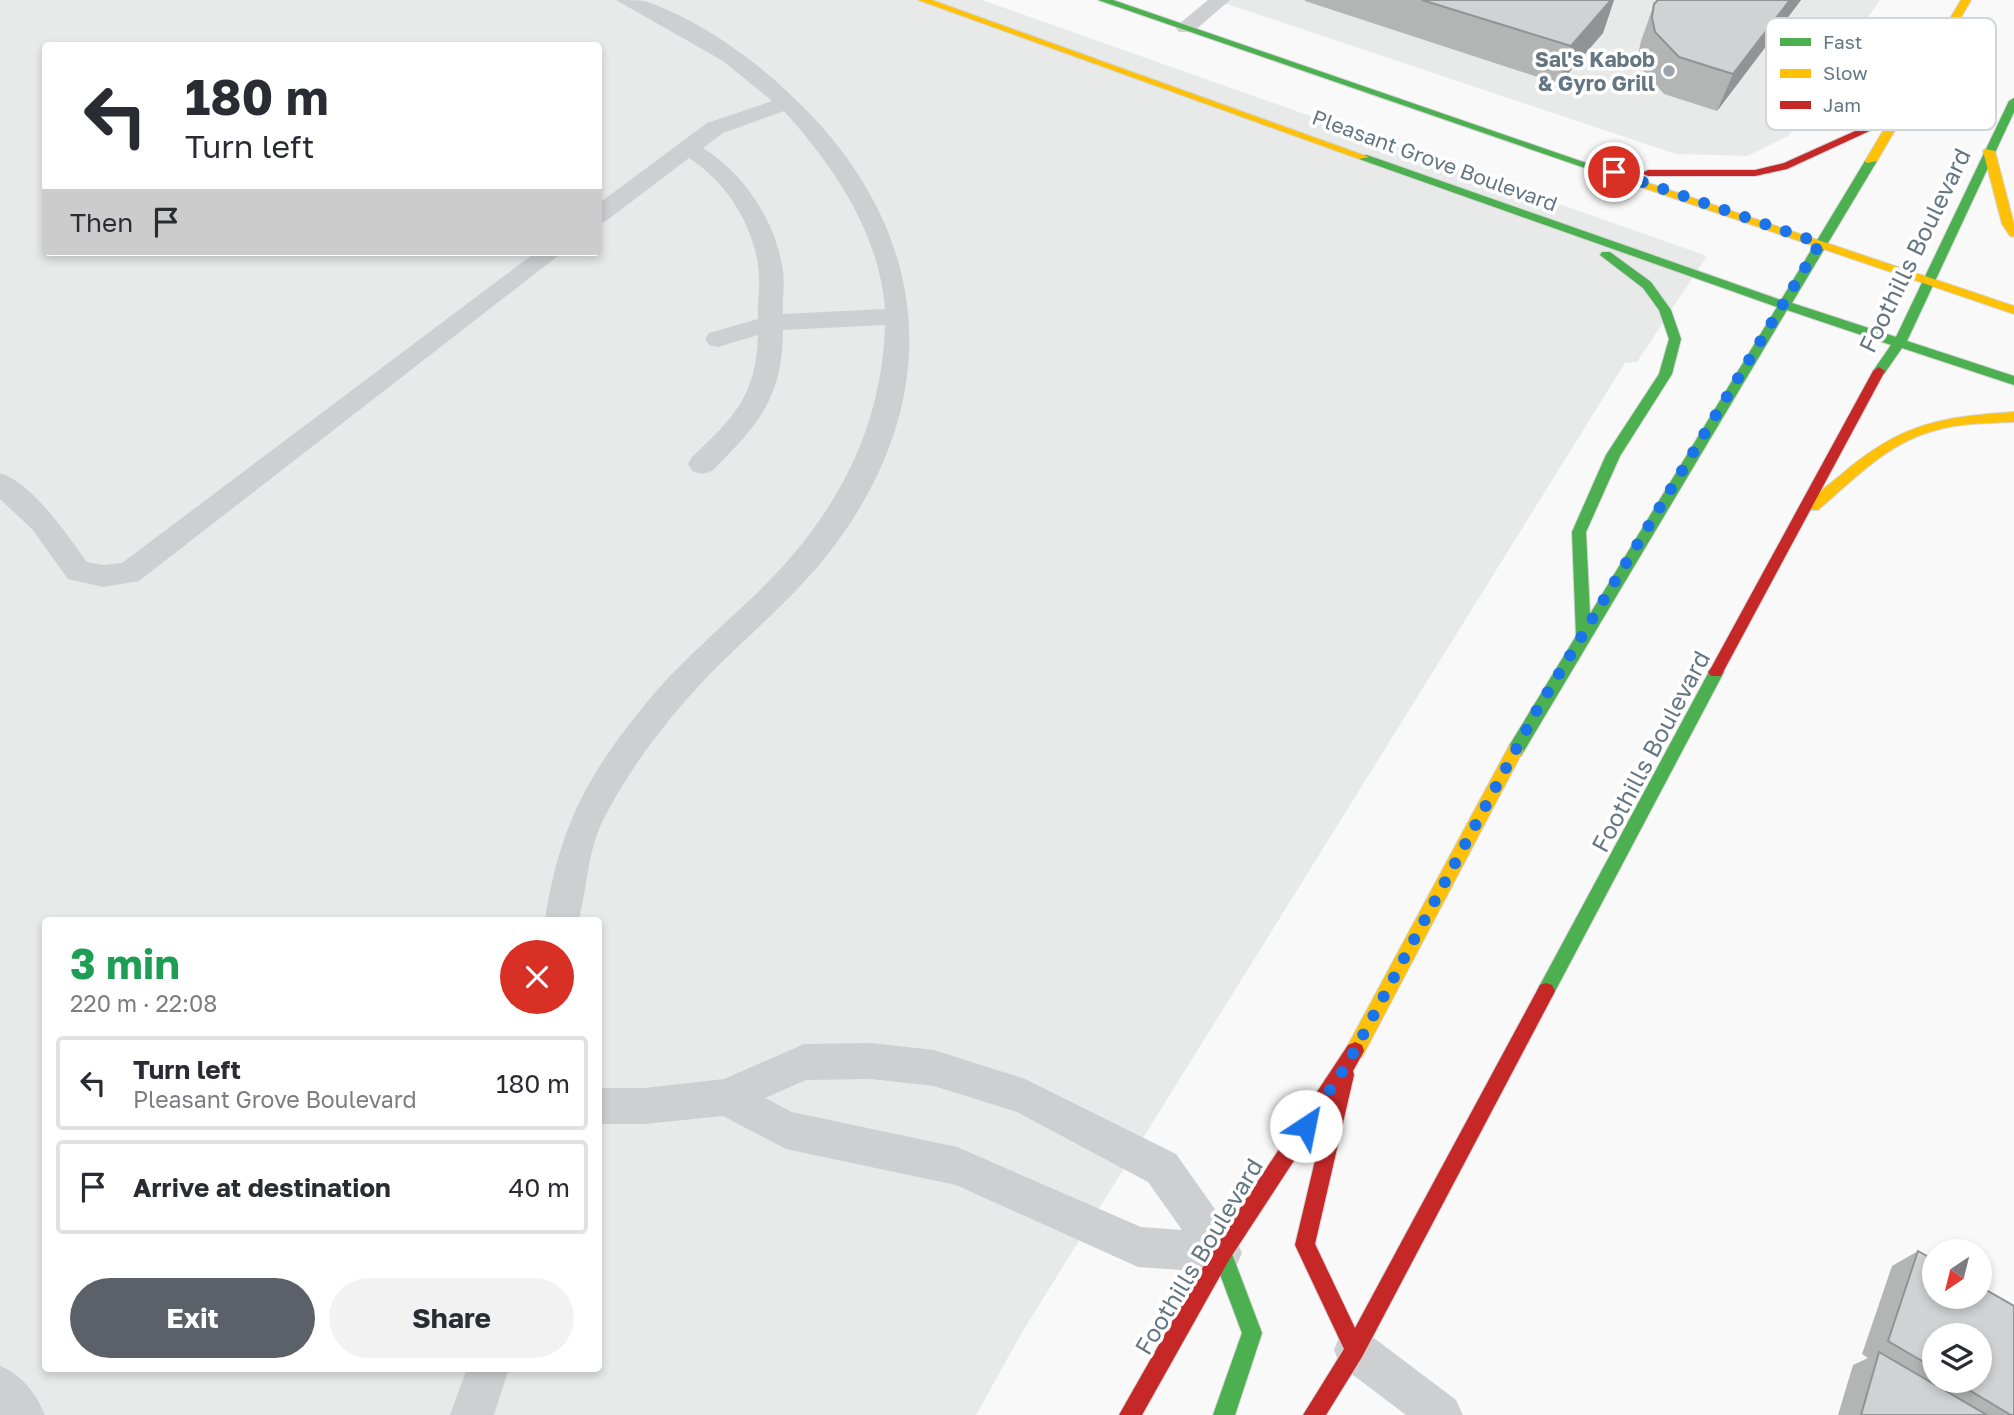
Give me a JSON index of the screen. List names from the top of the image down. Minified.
{"streets":{"main road":["Pleasant Grove Boulevard","Foothills Boulevard"]},"crossings":[["Pleasant Grove Boulevard","Foothills Boulevard"]],"places":["Sal's Kabob & Gyro Grill"],"legend":["Fast","Slow","Jam"],"north":"bottom left","page":{"turn":["180 m","Turn left"],"then":"Then","heading":["3 min","220 m · 22:08"],"list":[{"name":"Turn left","note":"Pleasant Grove Boulevard","value":"180 m"},{"name":"Arrive at destination","value":"40 m"}],"buttons":["Exit","Share"]}}
